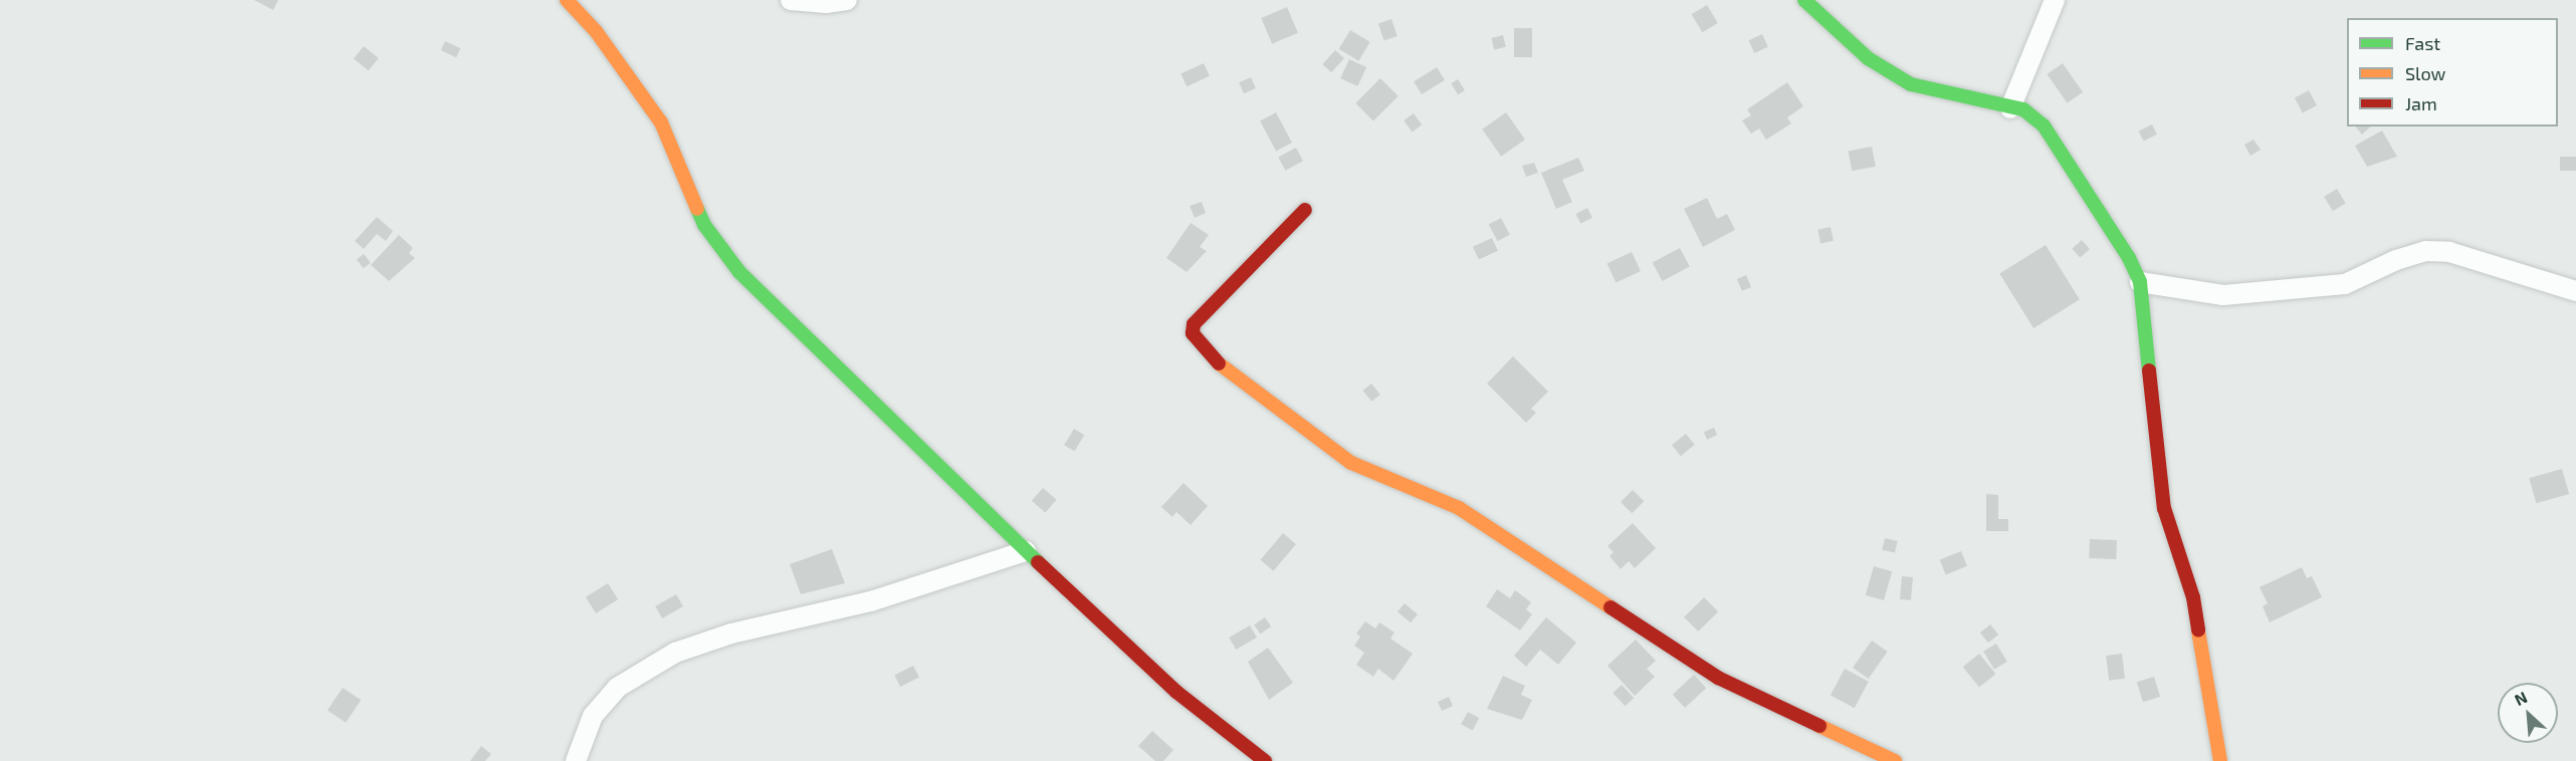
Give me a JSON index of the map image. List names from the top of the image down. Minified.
{"legend":["Fast","Slow","Jam"],"north":"top left"}
